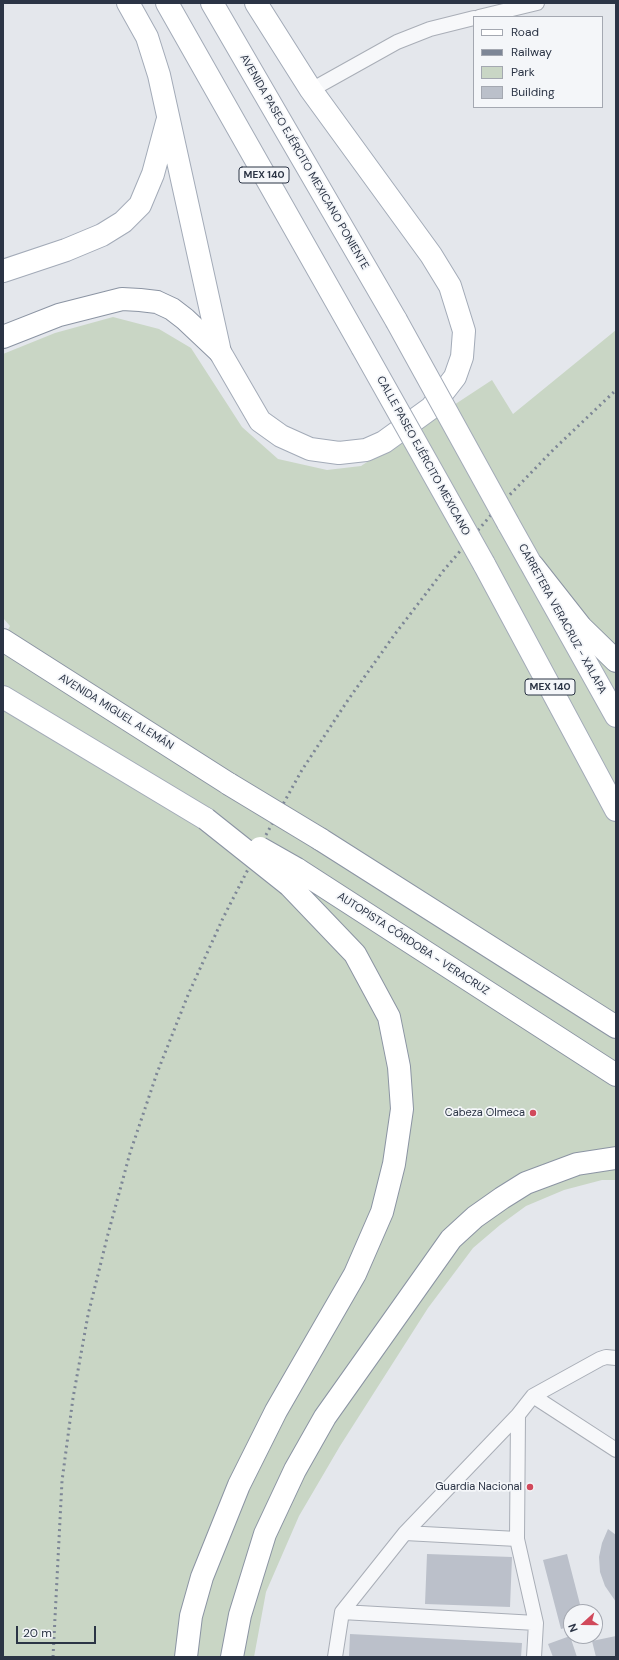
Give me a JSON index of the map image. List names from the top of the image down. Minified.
{"streets":{"main road":["AVENIDA PASEO EJÉRCITO MEXICANO PONIENTE","MEX 140","CALLE PASEO EJÉRCITO MEXICANO","CARRETERA VERACRUZ - XALAPA","AVENIDA MIGUEL ALEMÁN","AUTOPISTA CÓRDOBA - VERACRUZ"]},"crossings":[["AVENIDA PASEO EJÉRCITO MEXICANO PONIENTE","CARRETERA VERACRUZ - XALAPA"]],"places":["Cabeza Olmeca","Guardia Nacional"],"legend":["Road","Railway","Park","Building"],"scale_bar":"20 m","north":"left"}
